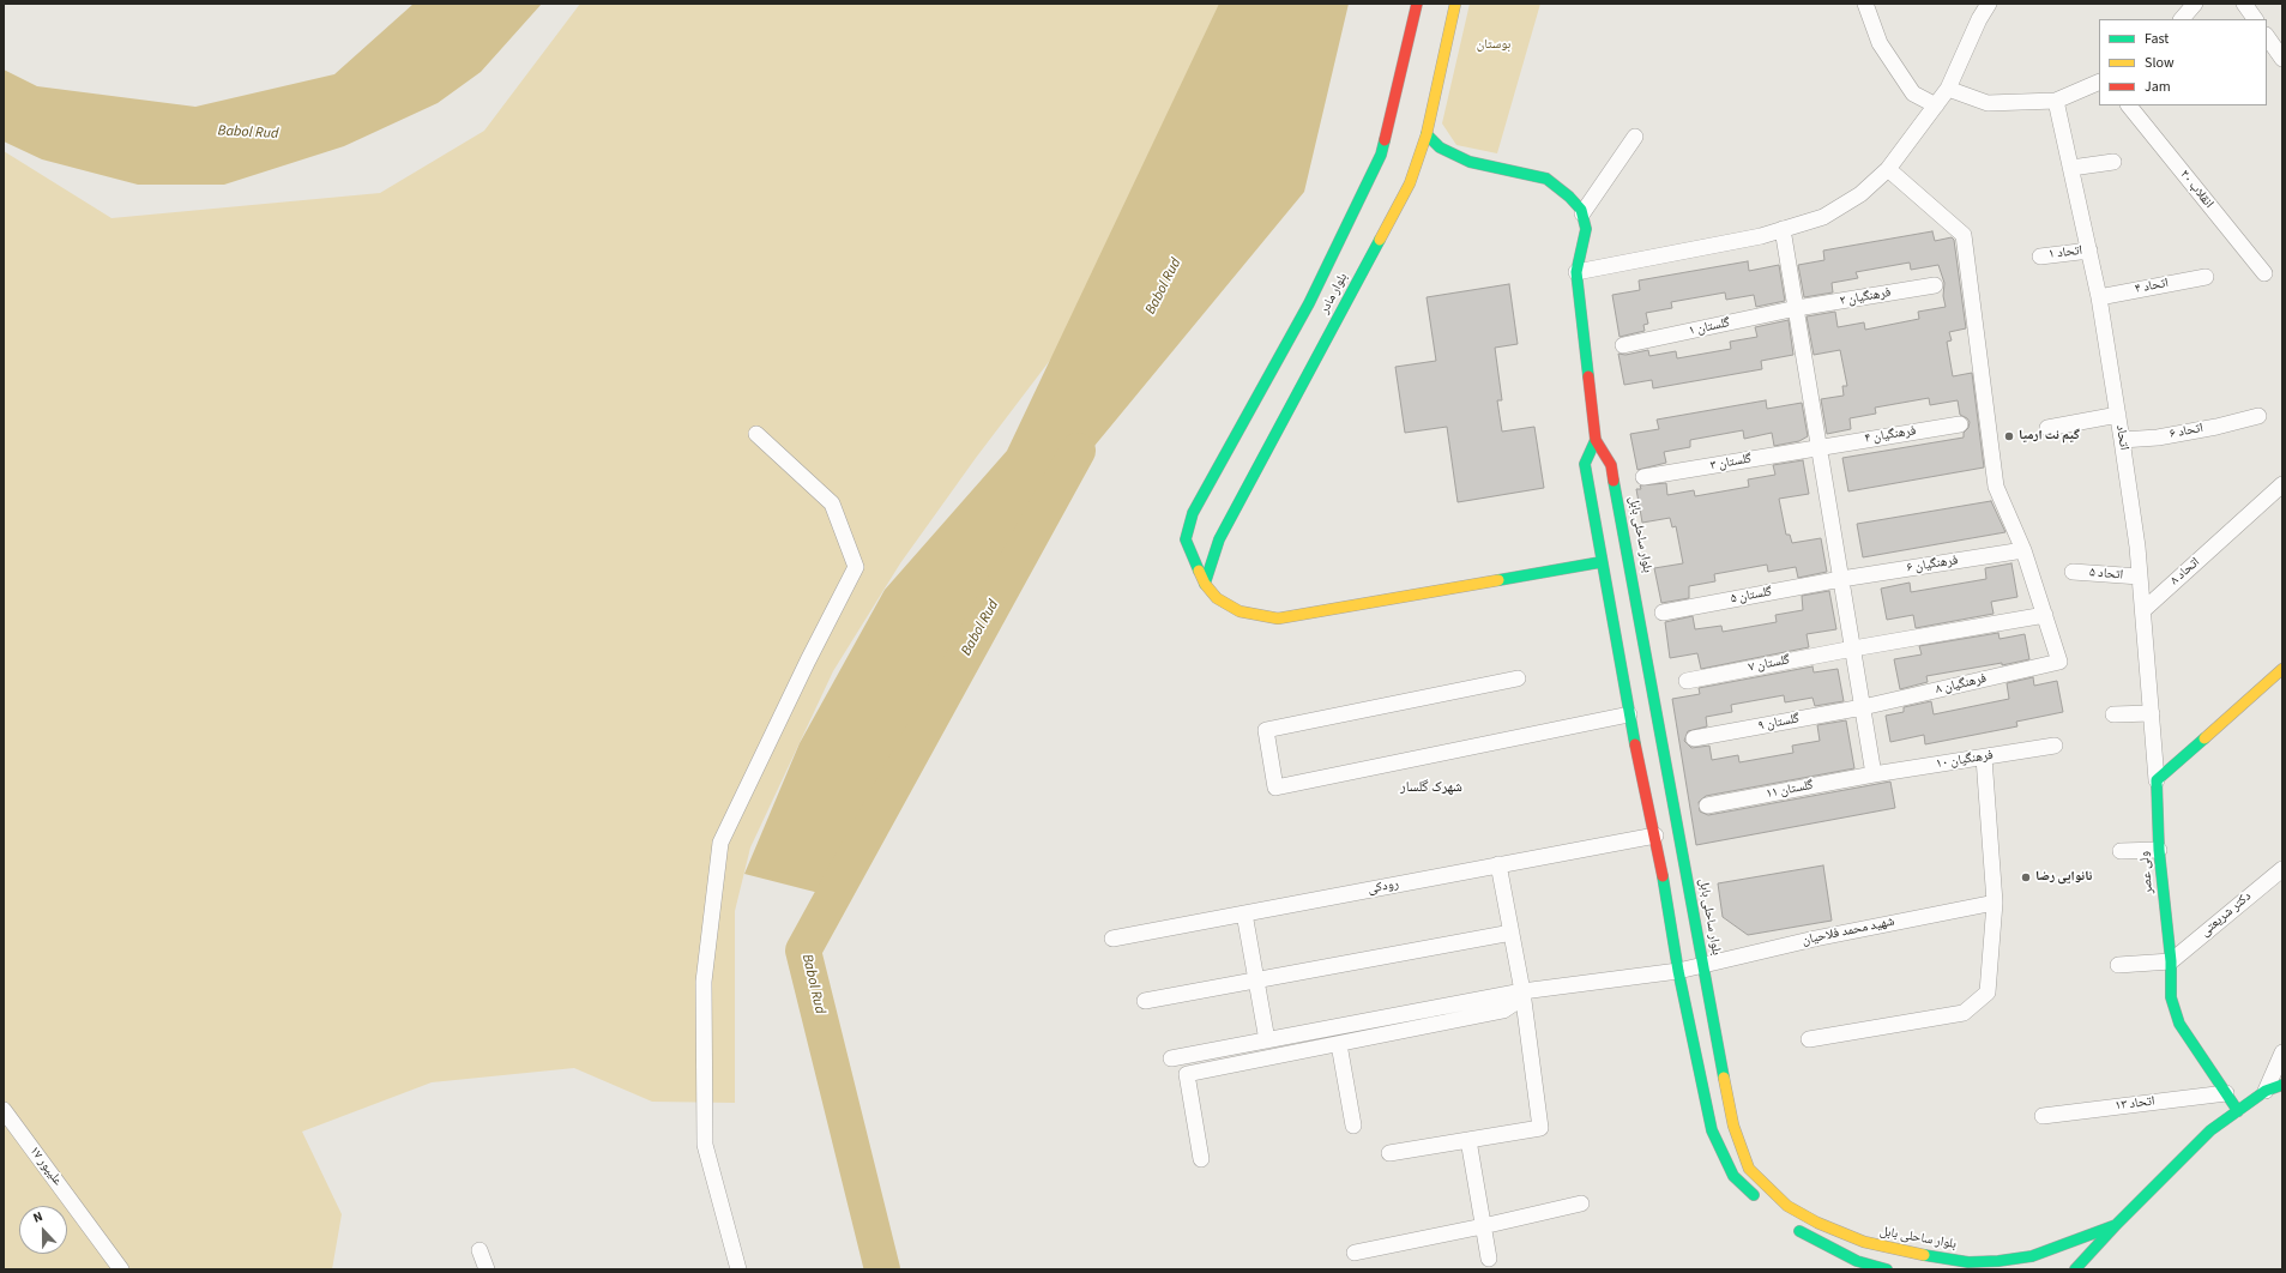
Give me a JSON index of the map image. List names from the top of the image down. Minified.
{"streets":{"main road":["بلوار مادر","بلوار ساحلی بابل","ولی عصر"],"street":["انقلاب ۲۰","اتحاد ۱","اتحاد ۴","فرهنگیان ۲","گلستان ۱","اتحاد ۶","فرهنگیان ۴","اتحاد","گلستان ۳","فرهنگیان ۶","اتحاد ۸","اتحاد ۵","گلستان ۵","گلستان ۷","فرهنگیان ۸","گلستان ۹","فرهنگیان ۱۰","گلستان ۱۱","رودکی","دکتر شریعتی","شهید محمد فلاحیان","اتحاد ۱۳","علیپور ۱۷"]},"crossings":[["اتحاد ۱","اتحاد"],["اتحاد ۴","اتحاد"],["فرهنگیان ۲","گلستان ۱"],["اتحاد ۶","اتحاد"],["فرهنگیان ۴","گلستان ۳"],["اتحاد","اتحاد ۸"],["اتحاد","اتحاد ۵"],["اتحاد","ولی عصر"],["بلوار ساحلی بابل","ولی عصر"],["بلوار ساحلی بابل","شهید محمد فلاحیان"],["فرهنگیان ۶","گلستان ۵"],["گلستان ۷","فرهنگیان ۸"],["فرهنگیان ۸","گلستان ۹"],["فرهنگیان ۱۰","گلستان ۱۱"],["ولی عصر","دکتر شریعتی"],["ولی عصر","اتحاد ۱۳"]],"districts":["شهرک گلسار"],"water":["Babol Rud"],"parks":["بوستان"],"places":["گیم نت ارمیا","نانوایی رضا"],"legend":["Fast","Slow","Jam"],"north":"top"}
